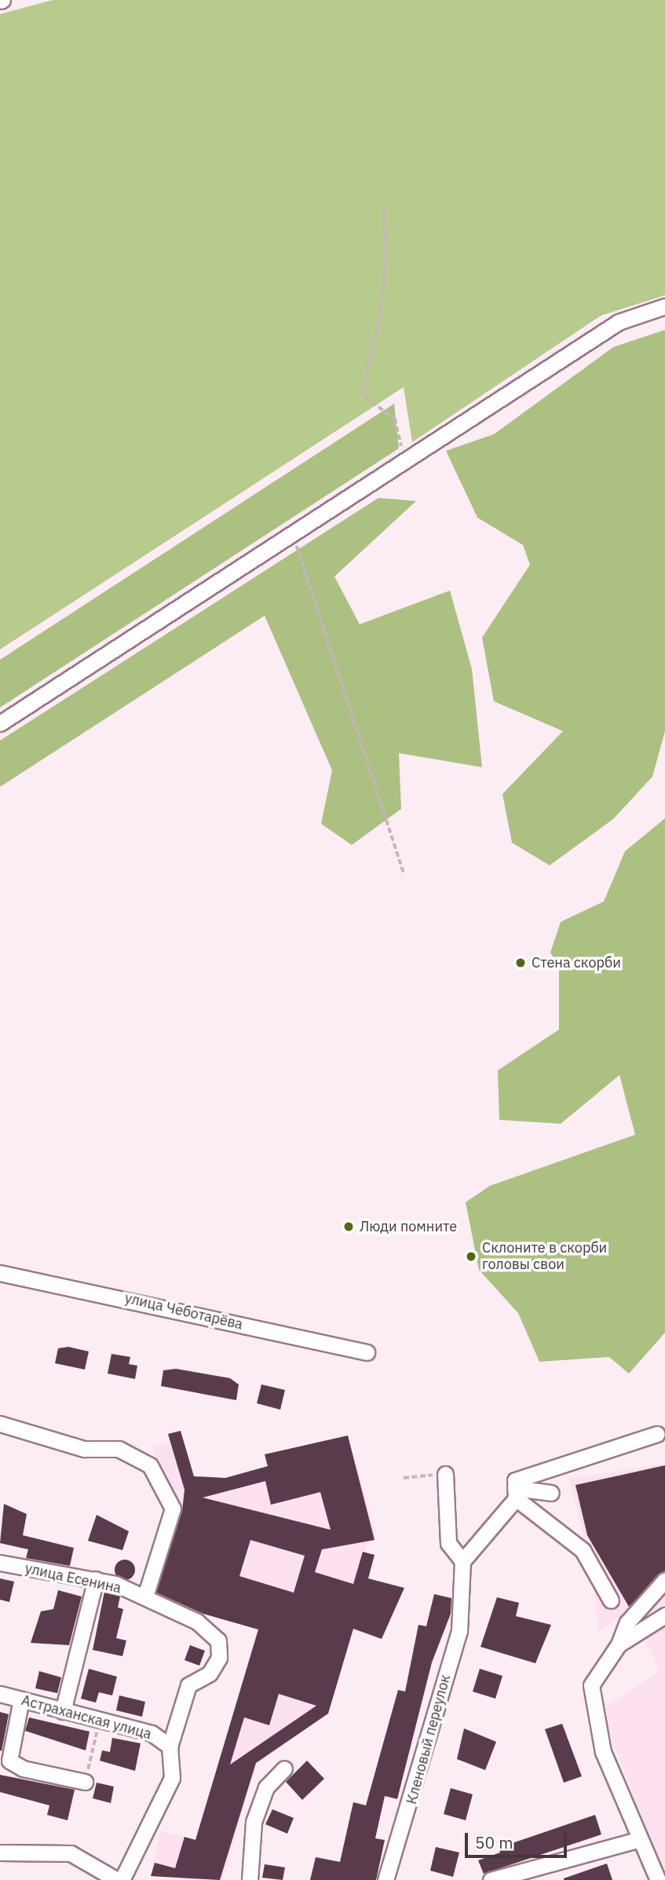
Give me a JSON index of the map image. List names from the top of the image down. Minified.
{"streets":{"street":["улица Чеботарёва","улица Есенина","Астраханская улица","Кленовый переулок"]},"crossings":[["улица Есенина","Астраханская улица"]],"places":["Стена скорби","Люди помните","Склоните в скорби головы свои"],"scale_bar":"50 m"}
